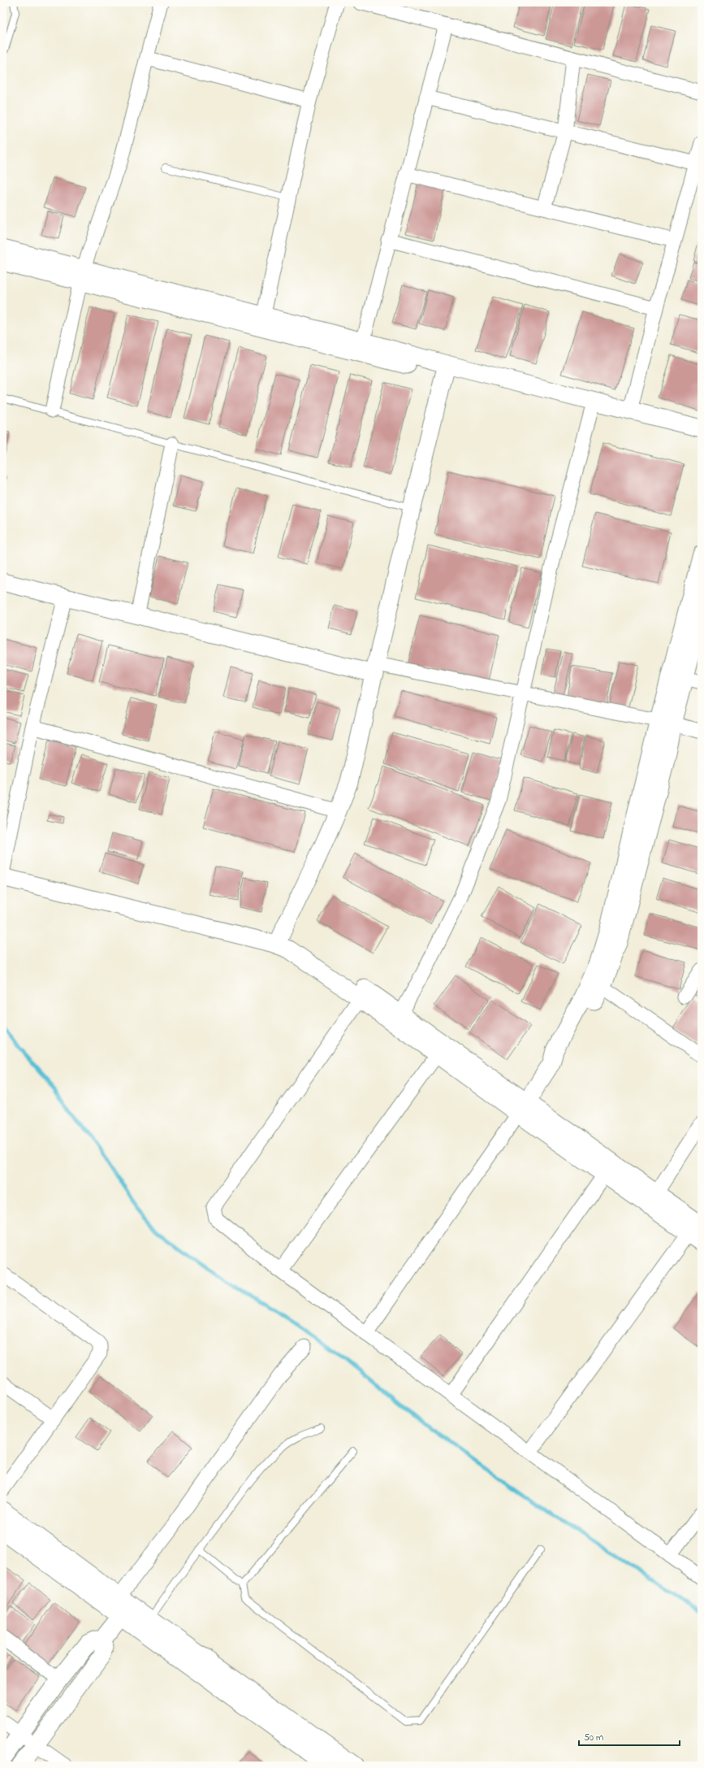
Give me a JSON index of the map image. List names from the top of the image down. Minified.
{"scale_bar":"50 m"}
